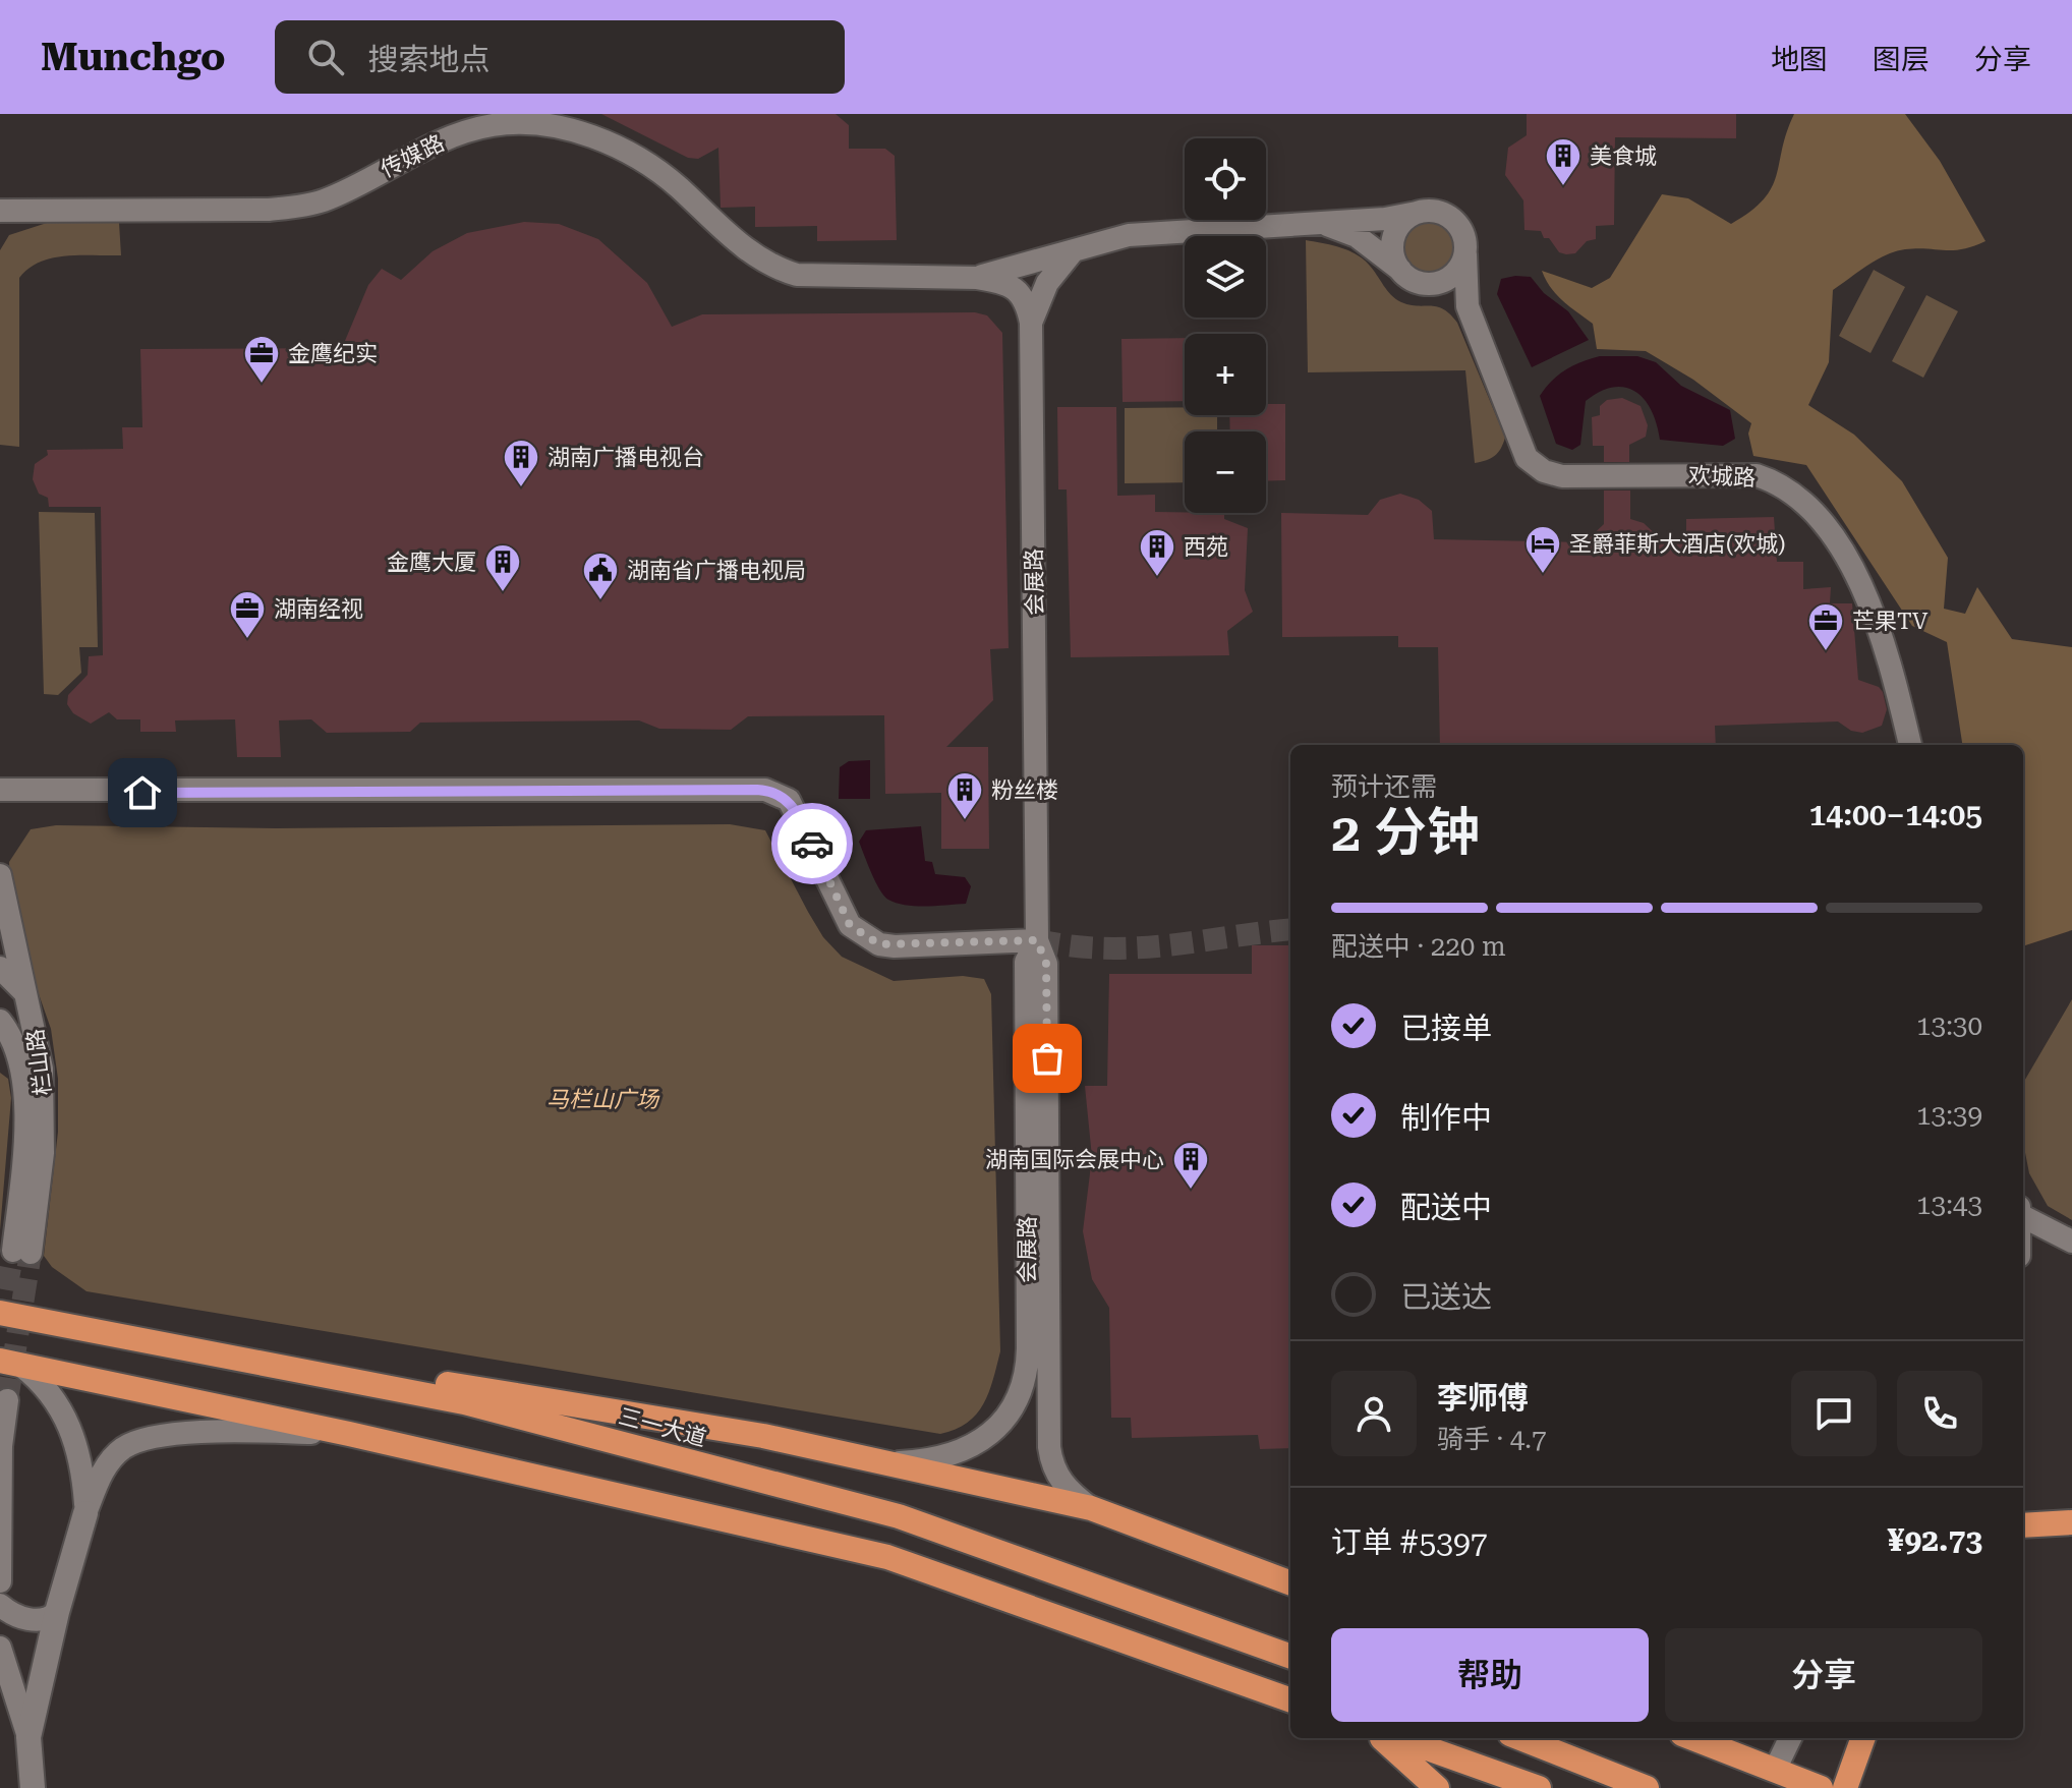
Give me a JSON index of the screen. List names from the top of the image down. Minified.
{"streets":{"highway":["三一大道"],"street":["传媒路","欢城路","会展路","栏山路"]},"parks":["马栏山广场"],"places":{"building":["美食城","湖南广播电视台","西苑","金鹰大厦","粉丝楼","湖南国际会展中心"],"office":["金鹰纪实","湖南经视","芒果TV"],"hotel":["圣爵菲斯大酒店(欢城)"],"public building":["湖南省广播电视局"]},"page":{"header":"Munchgo","search":"搜索地点","nav":["地图","图层","分享"],"map_buttons":["+","−"],"heading":["2 分钟","预计还需","14:00–14:05"],"panel":["李师傅","骑手 · 4.7","订单 #5397","¥92.73"],"bar":"配送中 · 220 m","list":[["已接单","13:30"],["制作中","13:39"],["配送中","13:43"],"已送达"],"buttons":["帮助","分享"]}}
